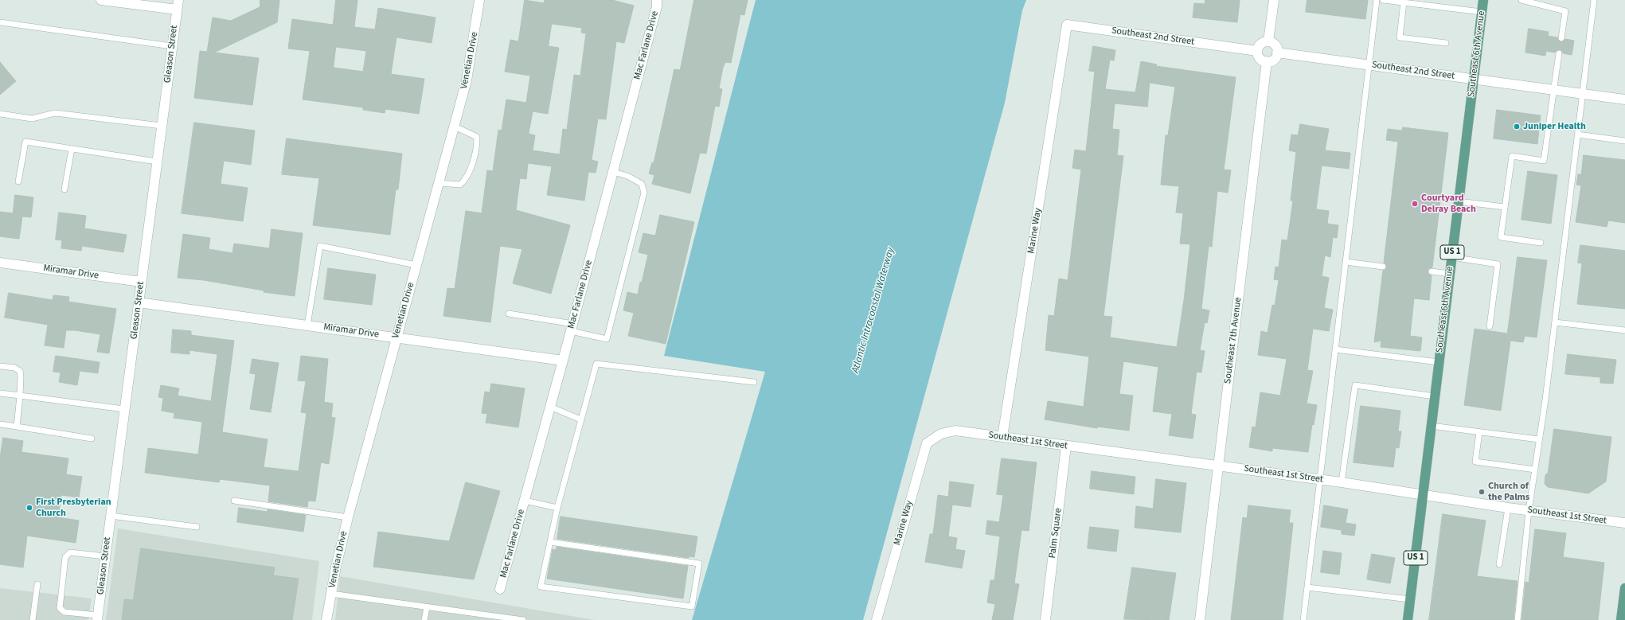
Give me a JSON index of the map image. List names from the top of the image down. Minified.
{"streets":{"main road":["Southeast 6th Avenue","US 1"],"street":["Southeast 2nd Street","Mac Farlane Drive","Gleason Street","Venetian Drive","Marine Way","Miramar Drive","Southeast 7th Avenue","Southeast 1st Street","Palm Square"]},"crossings":[["Southeast 2nd Street","Southeast 6th Avenue"],["Southeast 2nd Street","Marine Way"],["Southeast 2nd Street","Southeast 7th Avenue"],["Mac Farlane Drive","Miramar Drive"],["Gleason Street","Miramar Drive"],["Southeast 6th Avenue","Southeast 1st Street"],["Venetian Drive","Miramar Drive"],["Marine Way","Southeast 1st Street"],["Southeast 7th Avenue","Southeast 1st Street"],["Southeast 1st Street","Palm Square"]],"water":["Atlantic Intracoastal Waterway"],"places":["Juniper Health","Courtyard Delray Beach","Church of the Palms","First Presbyterian Church"]}
